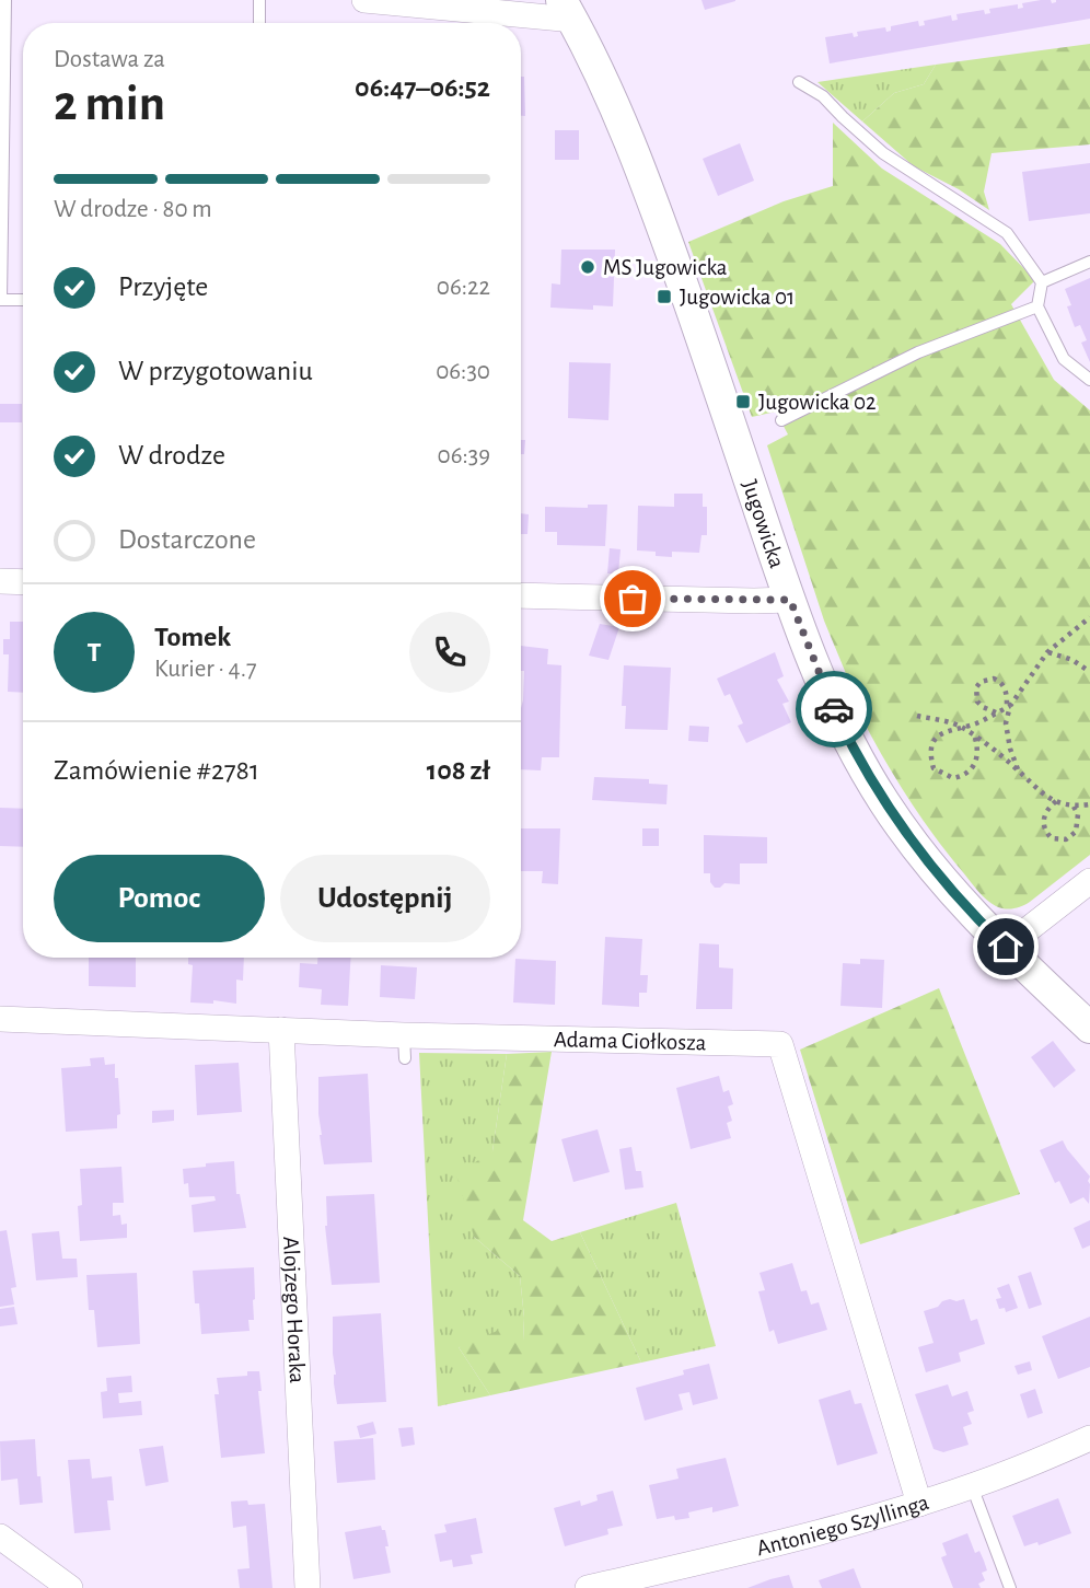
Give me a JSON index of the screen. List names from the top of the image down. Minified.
{"streets":{"street":["Jugowicka","Adama Ciołkosza","Alojzego Horaka","Antoniego Szyllinga"]},"crossings":[["Adama Ciołkosza","Alojzego Horaka"],["Adama Ciołkosza","Antoniego Szyllinga"]],"places":{"other":["MS Jugowicka"],"transit":["Jugowicka 01","Jugowicka 02"]},"page":{"heading":["2 min","Dostawa za","06:47–06:52"],"panel":["Tomek","Kurier · 4.7","Zamówienie #2781","108 zł"],"bar":"W drodze · 80 m","list":[["Przyjęte","06:22"],["W przygotowaniu","06:30"],["W drodze","06:39"],"Dostarczone"],"round":"T","buttons":["Pomoc","Udostępnij"]}}
